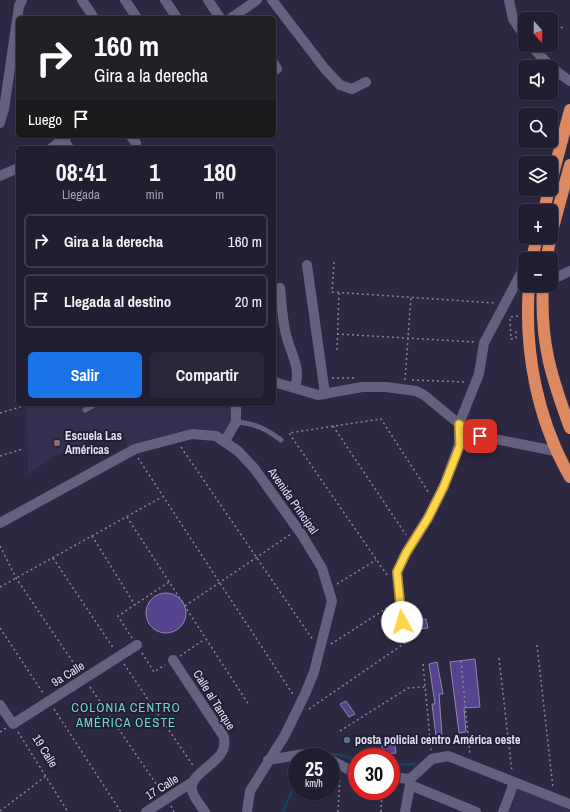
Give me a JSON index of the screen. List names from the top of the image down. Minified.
{"streets":{"street":["Avenida Principal","9a Calle","Calle al Tanque","17 Calle"],"path":["19 Calle"]},"crossings":[["9a Calle","19 Calle"],["Calle al Tanque","17 Calle"]],"districts":["COLONIA CENTRO AMÉRICA OESTE"],"places":["Escuela Las Américas","posta policial centro América oeste"],"north":"bottom","page":{"map_buttons":["+","−"],"turn":["160 m","Gira a la derecha"],"then":"Luego","eta":["08:41","Llegada","1","min","180","m"],"list":[{"name":"Gira a la derecha","value":"160 m"},{"name":"Llegada al destino","value":"20 m"}],"buttons":["Salir","Compartir"],"speed":"25 km/h","limit":"30"}}
